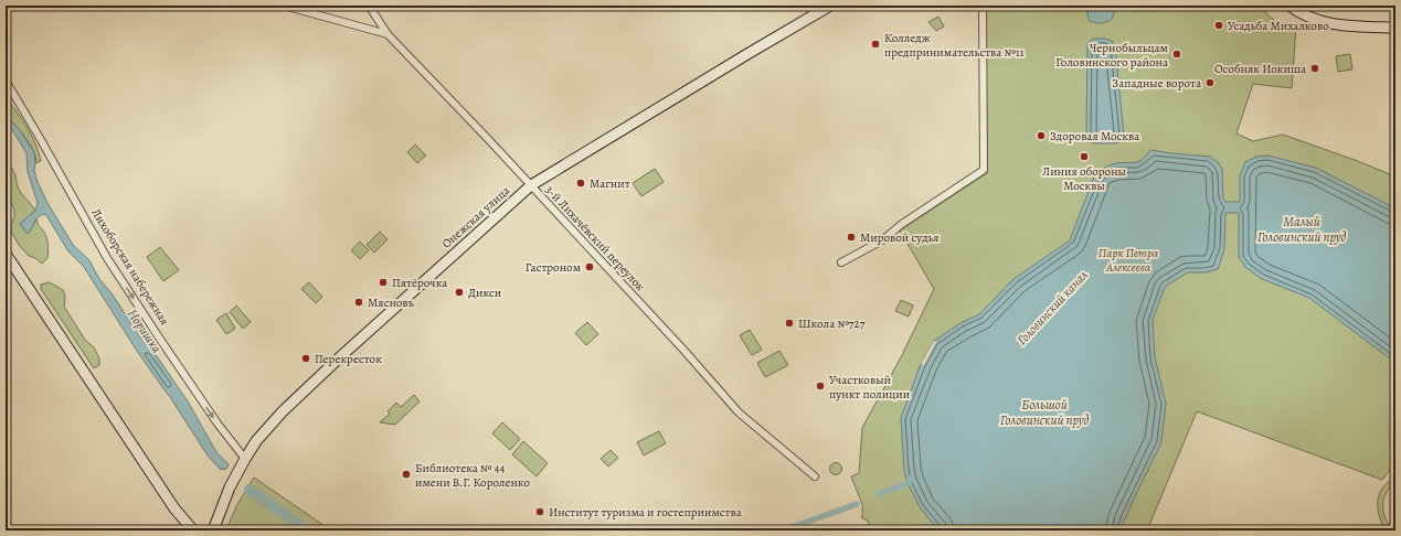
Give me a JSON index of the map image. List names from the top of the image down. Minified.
{"streets":{"main road":["Онежская улица"],"street":["3-й Лихачёвский переулок","Лихоборская набережная"]},"crossings":[["Онежская улица","3-й Лихачёвский переулок"],["Онежская улица","Лихоборская набережная"]],"one_way":["Лихоборская набережная"],"water":["Малый Головинский пруд","Головинский канал","Норишка","Большой Головинский пруд"],"parks":["Парк Петра Алексеева"],"places":["Усадьба Михалково","Колледж предпринимательства №11","Чернобыльцам Головинского района","Особняк Иокиша","Западные ворота","Здоровая Москва","Линия обороны Москвы","Магнит","Мировой судья","Гастроном","Пятёрочка","Дикси","Мясновъ","Школа №727","Перекресток","Участковый пункт полиции","Библиотека № 44 имени В.Г. Короленко","Институт туризма и гостеприимства"]}
